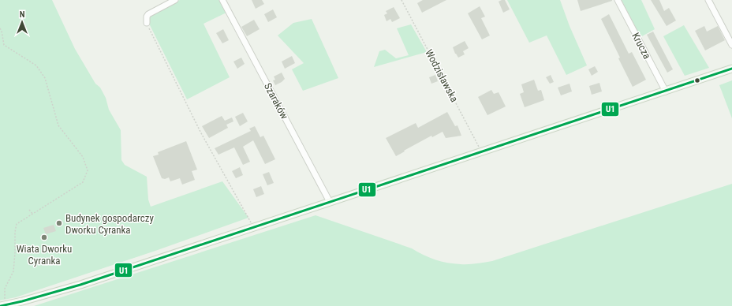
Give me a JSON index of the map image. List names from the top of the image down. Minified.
{"streets":{"street":["Krucza","Szaraków"],"path":["Wodzisławska"]},"places":["Budynek gospodarczy Dworku Cyranka","Wiata Dworku Cyranka"],"lines":["transit line U1"],"north":"top"}
